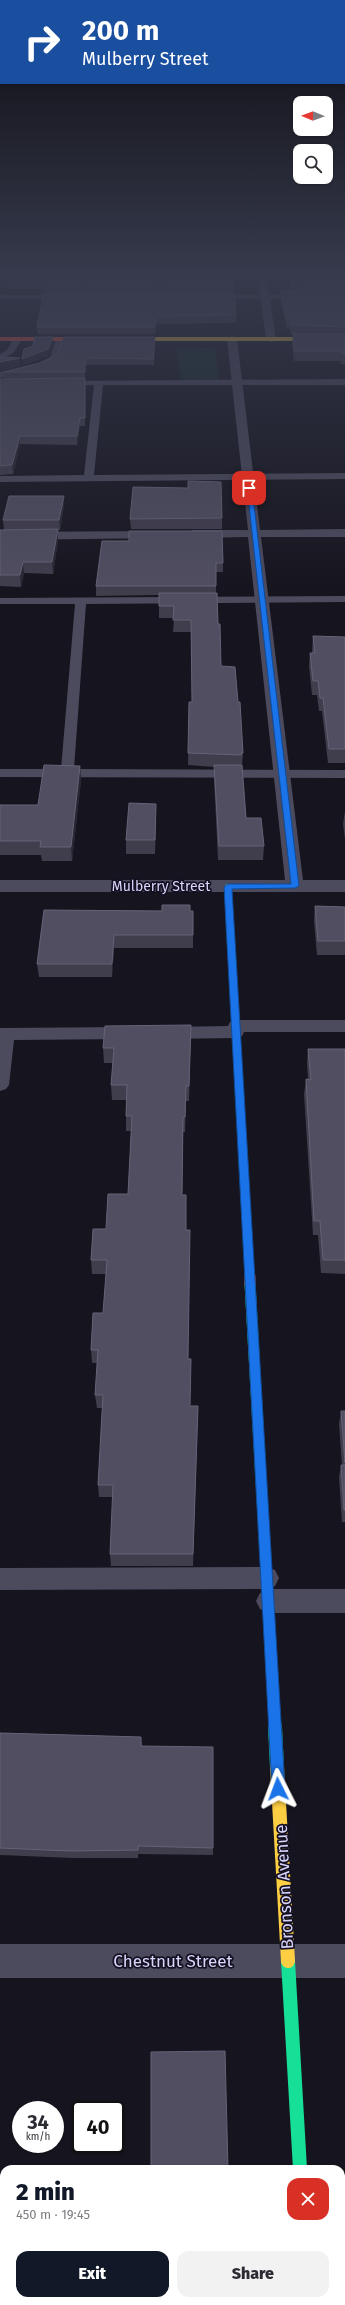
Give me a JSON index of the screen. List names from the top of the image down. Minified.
{"streets":{"street":["Mulberry Street","Bronson Avenue","Chestnut Street"]},"crossings":[["Mulberry Street","Bronson Avenue"],["Bronson Avenue","Chestnut Street"]],"north":"left","page":{"turn":["200 m","Mulberry Street"],"speed":"34 km/h","limit":"40","heading":["2 min","450 m · 19:45"],"buttons":["Exit","Share"]}}
